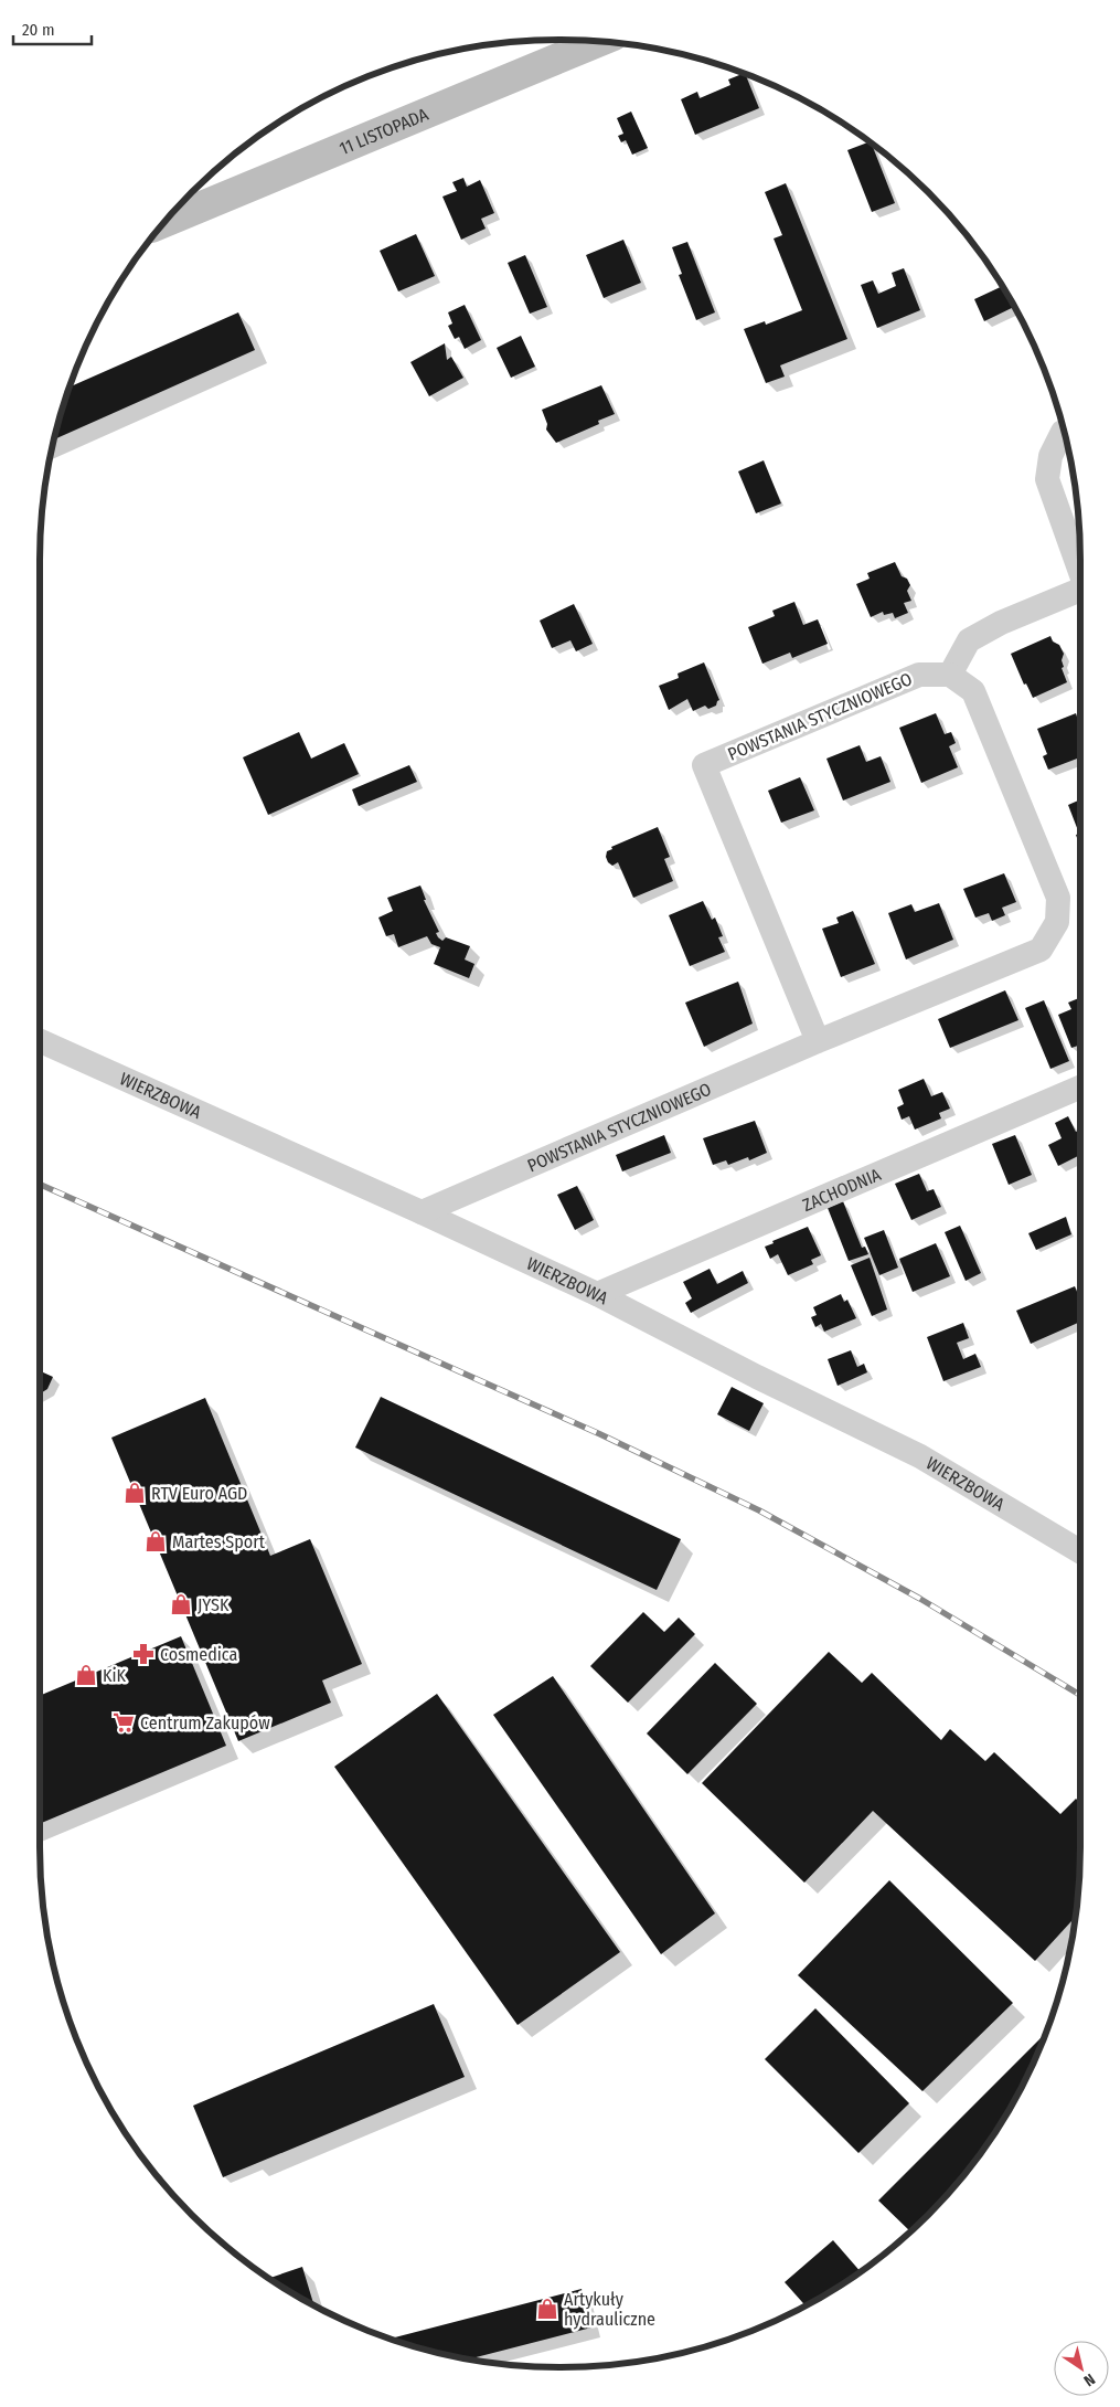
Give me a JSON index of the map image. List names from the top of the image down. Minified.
{"streets":{"main road":["11 LISTOPADA"],"street":["POWSTANIA STYCZNIOWEGO","WIERZBOWA","ZACHODNIA"]},"crossings":[["POWSTANIA STYCZNIOWEGO","WIERZBOWA"],["WIERZBOWA","ZACHODNIA"]],"places":{"shop":["RTV Euro AGD","Martes Sport","JYSK","KiK","Artykuły hydrauliczne"],"pharmacy":["Cosmedica"],"supermarket":["Centrum Zakupów"]},"scale_bar":"20 m","north":"bottom right"}
